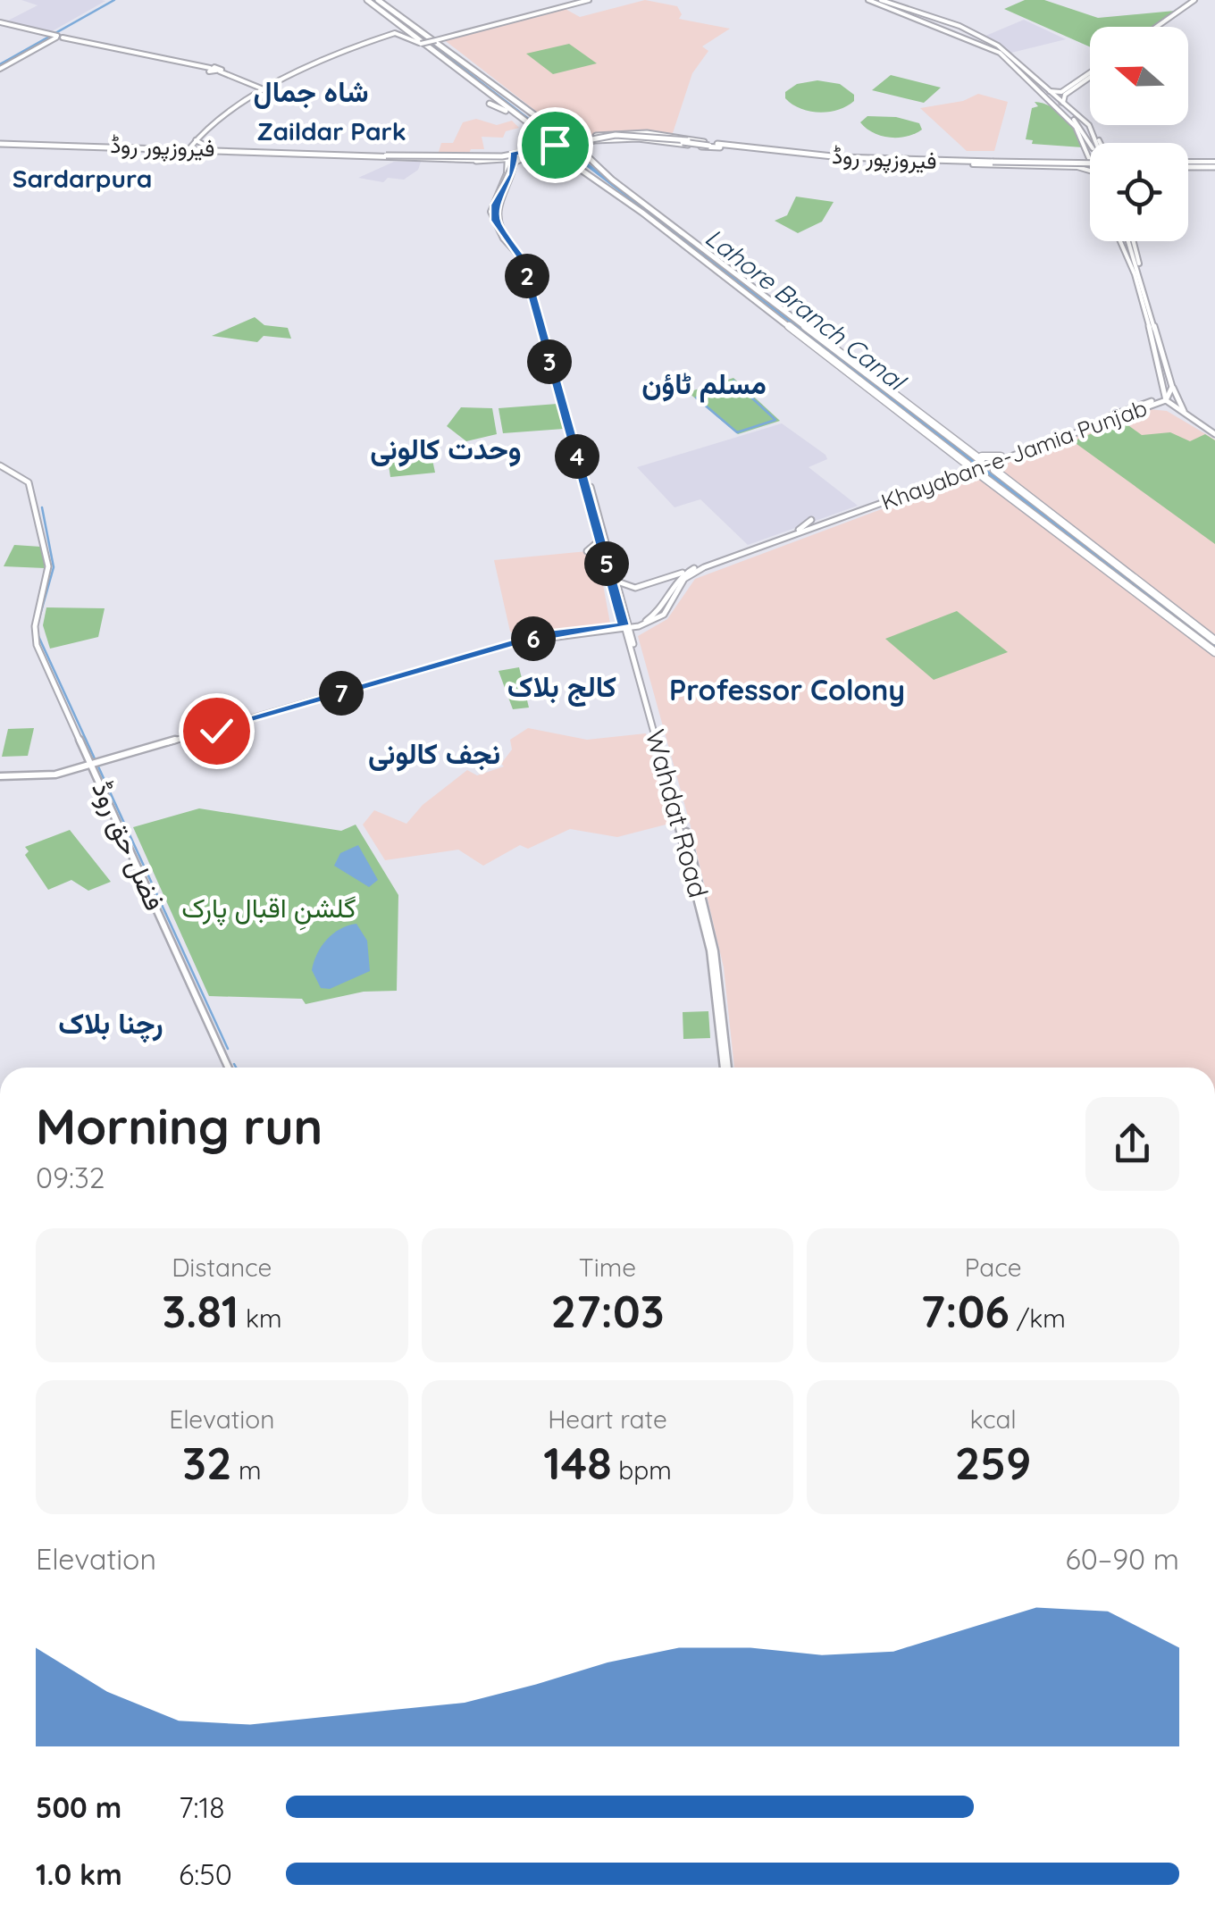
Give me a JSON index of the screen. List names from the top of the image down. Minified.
{"streets":{"main road":["فیروزپور روڈ","Khayaban-e-Jamia Punjab","Wahdat Road","فضل حق روڈ"]},"crossings":[["فیروزپور روڈ","Wahdat Road"]],"districts":["شاہ جمال","Zaildar Park","Sardarpura","مسلم ٹاؤن","وحدت کالونی","کالج بلاک","Professor Colony","نجف کالونی","رچنا بلاک"],"water":["Lahore Branch Canal"],"parks":["گلشنِ اقبال پارک"],"north":"left","page":{"pins":["2","3","4","5","6","7"],"heading":["Morning run","09:32"],"stats":[["Distance","3.81 km"],["Time","27:03"],["Pace","7:06 /km"],["Elevation","32 m"],["Heart rate","148 bpm"],["kcal","259"]],"chart":["Elevation","60–90 m"],"list":[{"name":"500 m","note":"7:18"},{"name":"1.0 km","note":"6:50"}]}}
